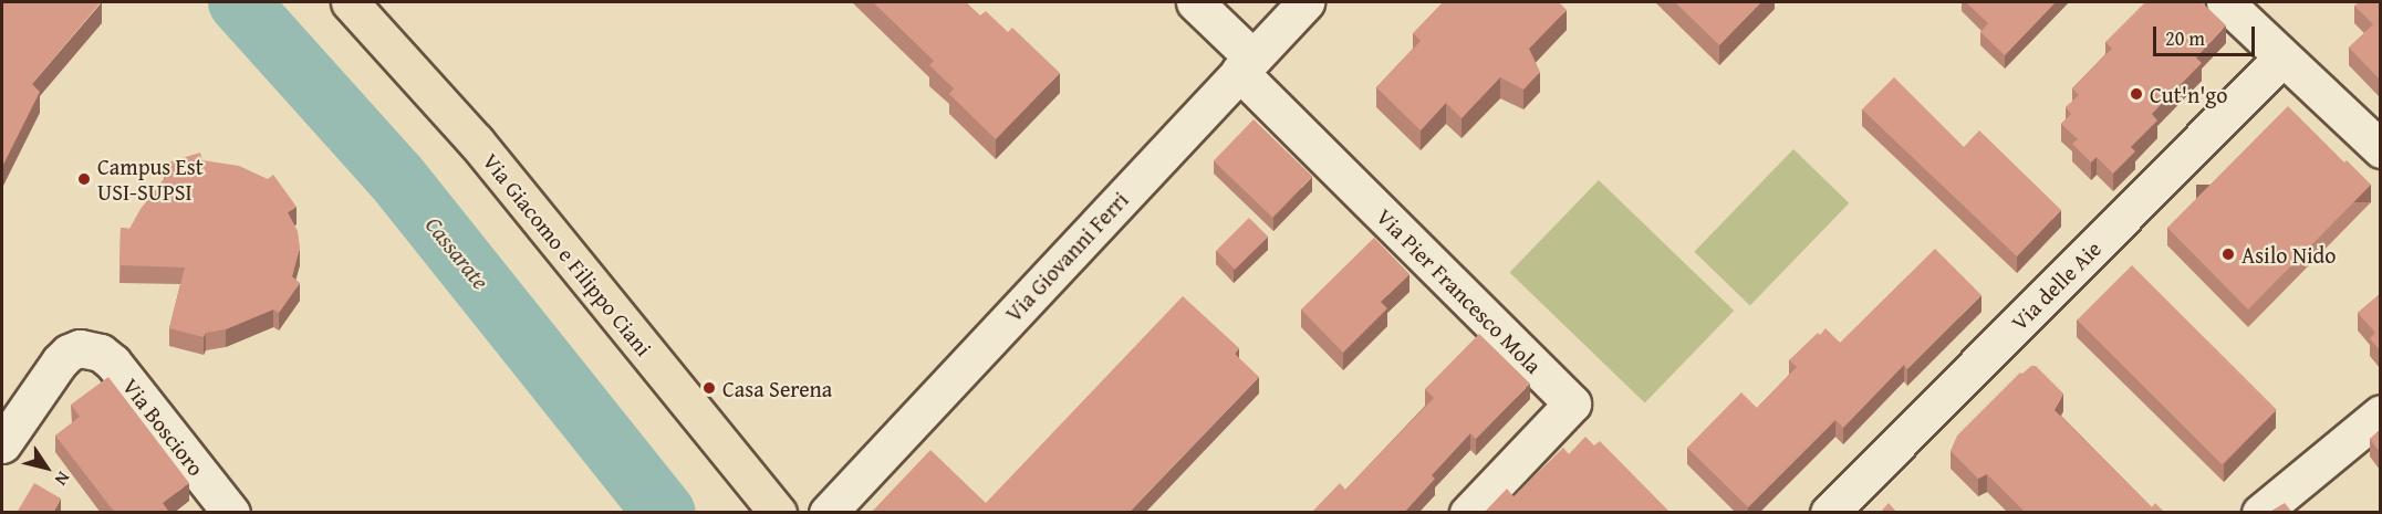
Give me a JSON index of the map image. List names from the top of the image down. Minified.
{"streets":{"main road":["Via Giacomo e Filippo Ciani"],"street":["Via Giovanni Ferri","Via delle Aie","Via Pier Francesco Mola","Via Boscioro"]},"crossings":[["Via Giovanni Ferri","Via Pier Francesco Mola"]],"water":["Cassarate"],"places":["Cut'n'go","Campus Est USI-SUPSI","Asilo Nido","Casa Serena"],"scale_bar":"20 m","north":"bottom right"}
